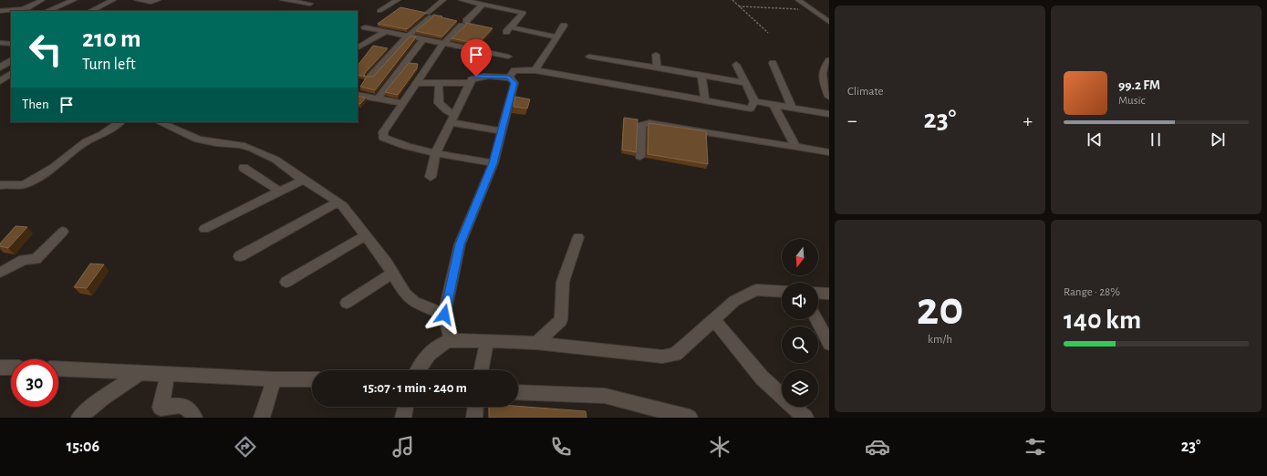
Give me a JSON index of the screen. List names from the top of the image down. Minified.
{"north":"bottom","page":{"tile":["Climate",["20","km/h"],["Range · 28%","140 km"]],"turn":["210 m","Turn left"],"song":["99.2 FM","Music"],"then":"Then","heat":["−","23°","+"],"limit":"30","trip":"15:07 · 1 min · 240 m","tabs":["15:06","23°"]}}
